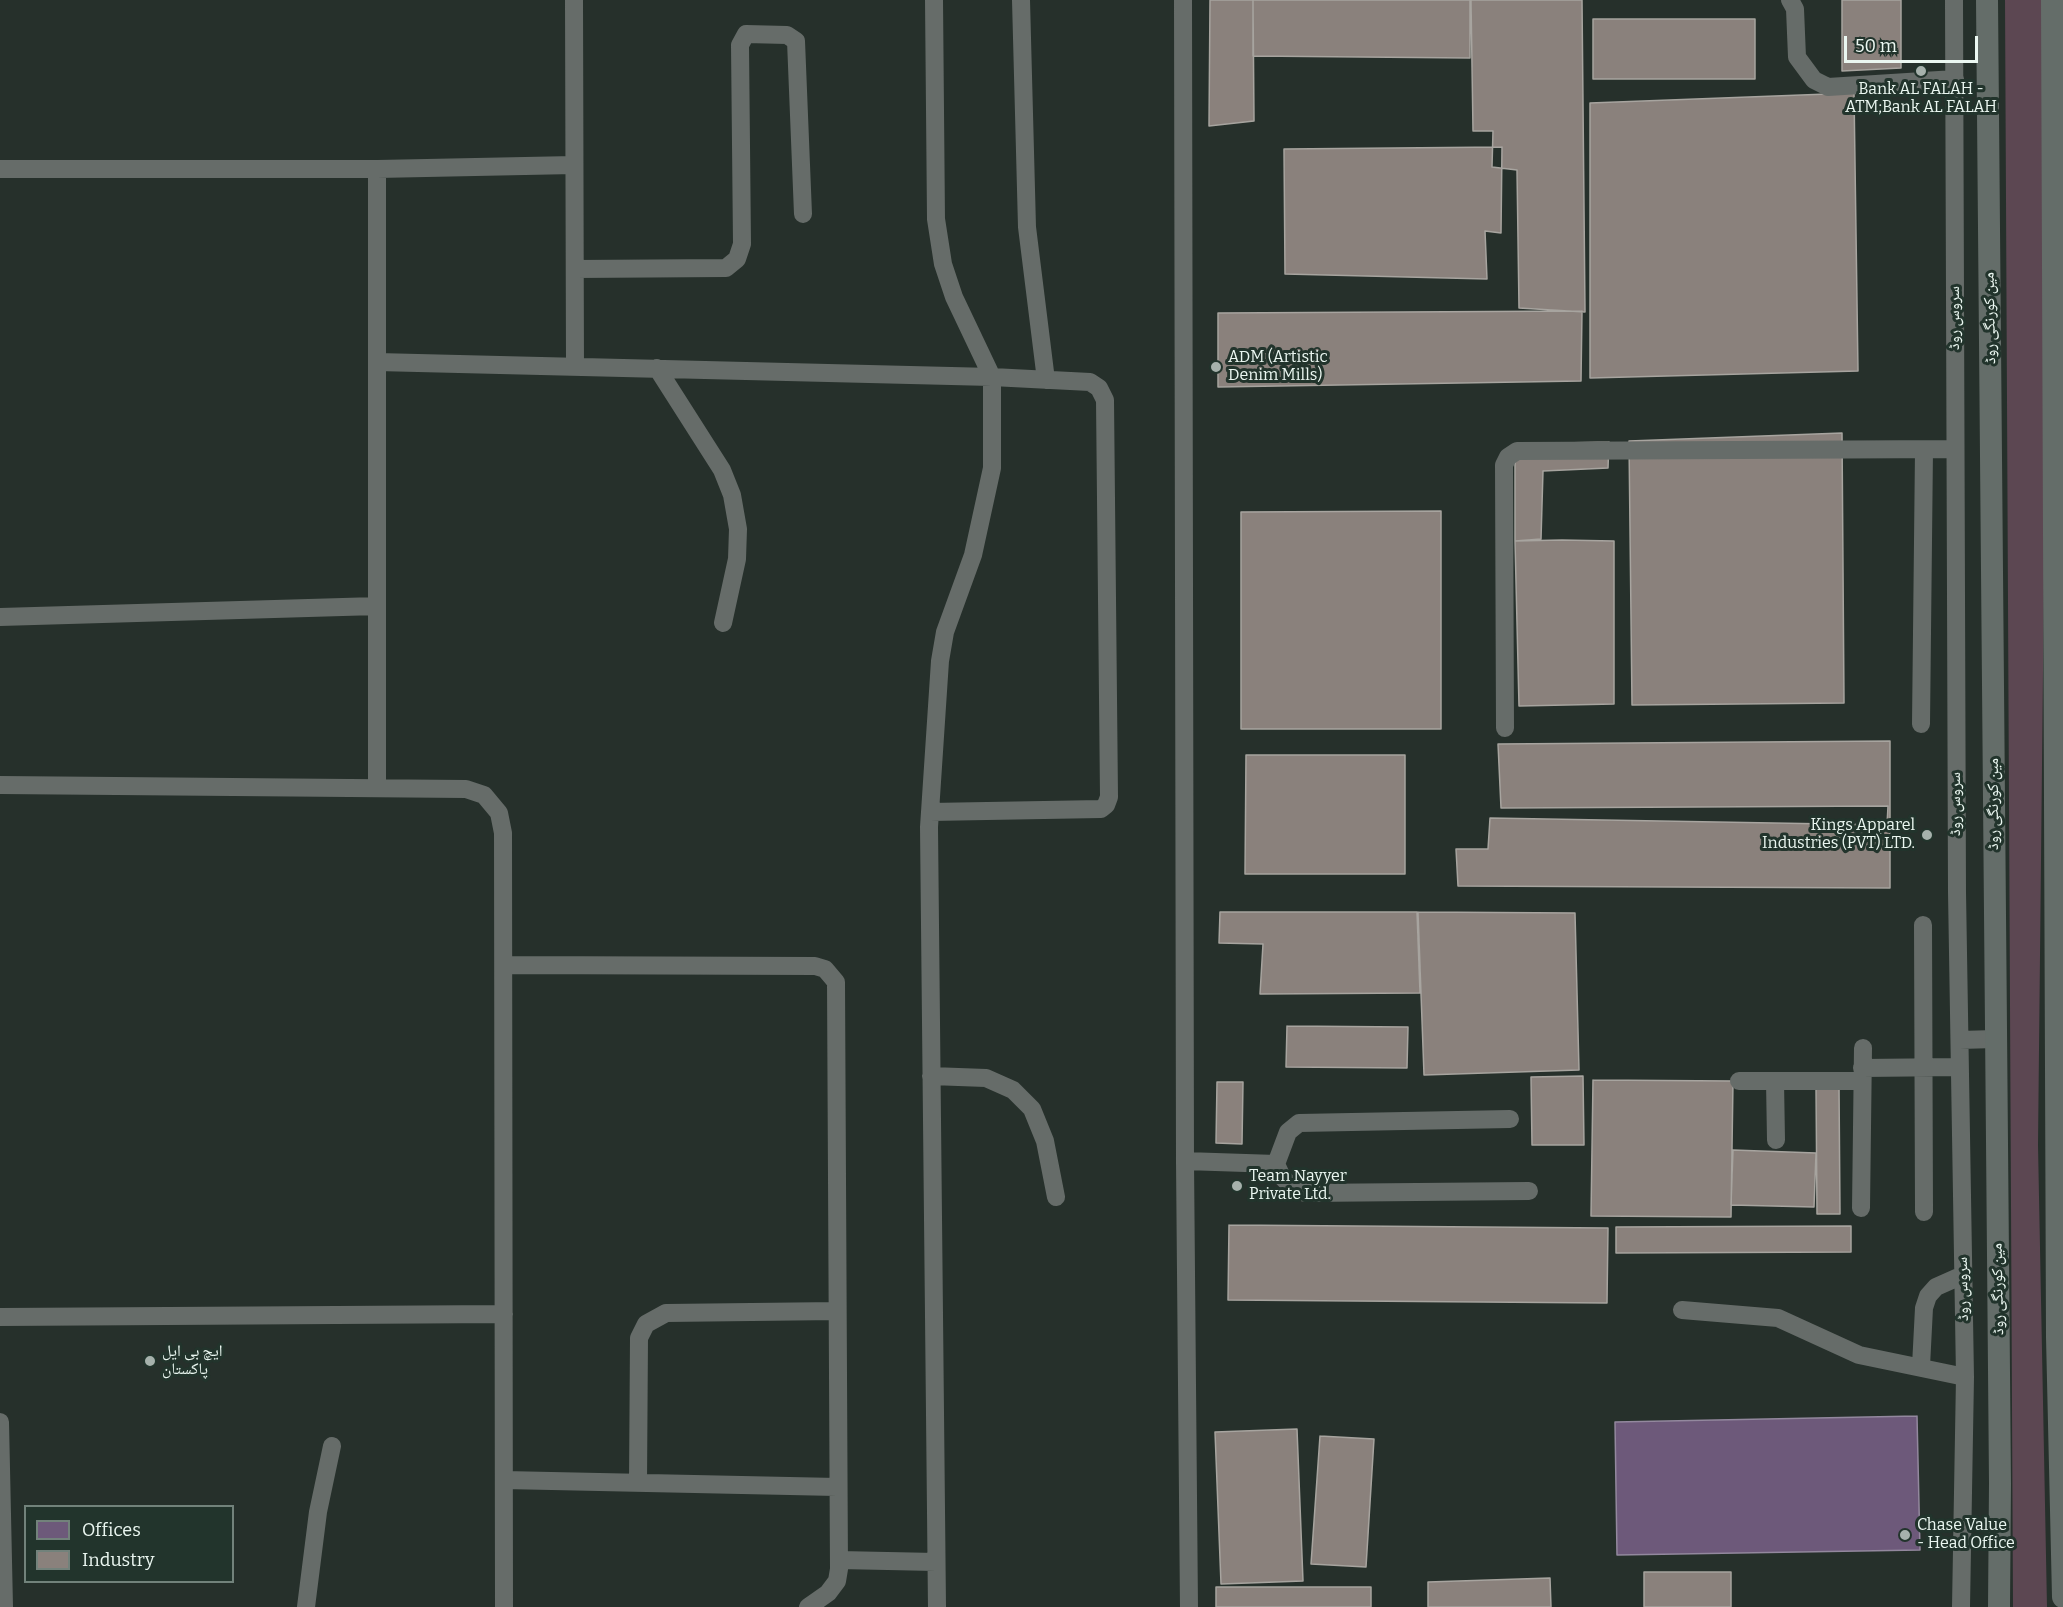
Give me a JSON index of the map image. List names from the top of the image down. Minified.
{"streets":{"main road":["مین کورنگی روڈ"],"street":["سروس روڈ"]},"places":["Bank AL FALAH - ATM;Bank AL FALAH","ADM (Artistic Denim Mills)","Kings Apparel Industries (PVT) LTD.","Team Nayyer Private Ltd.","ایچ بی ایل پاکستان","Chase Value - Head Office"],"legend":["Offices","Industry"],"scale_bar":"50 m"}
